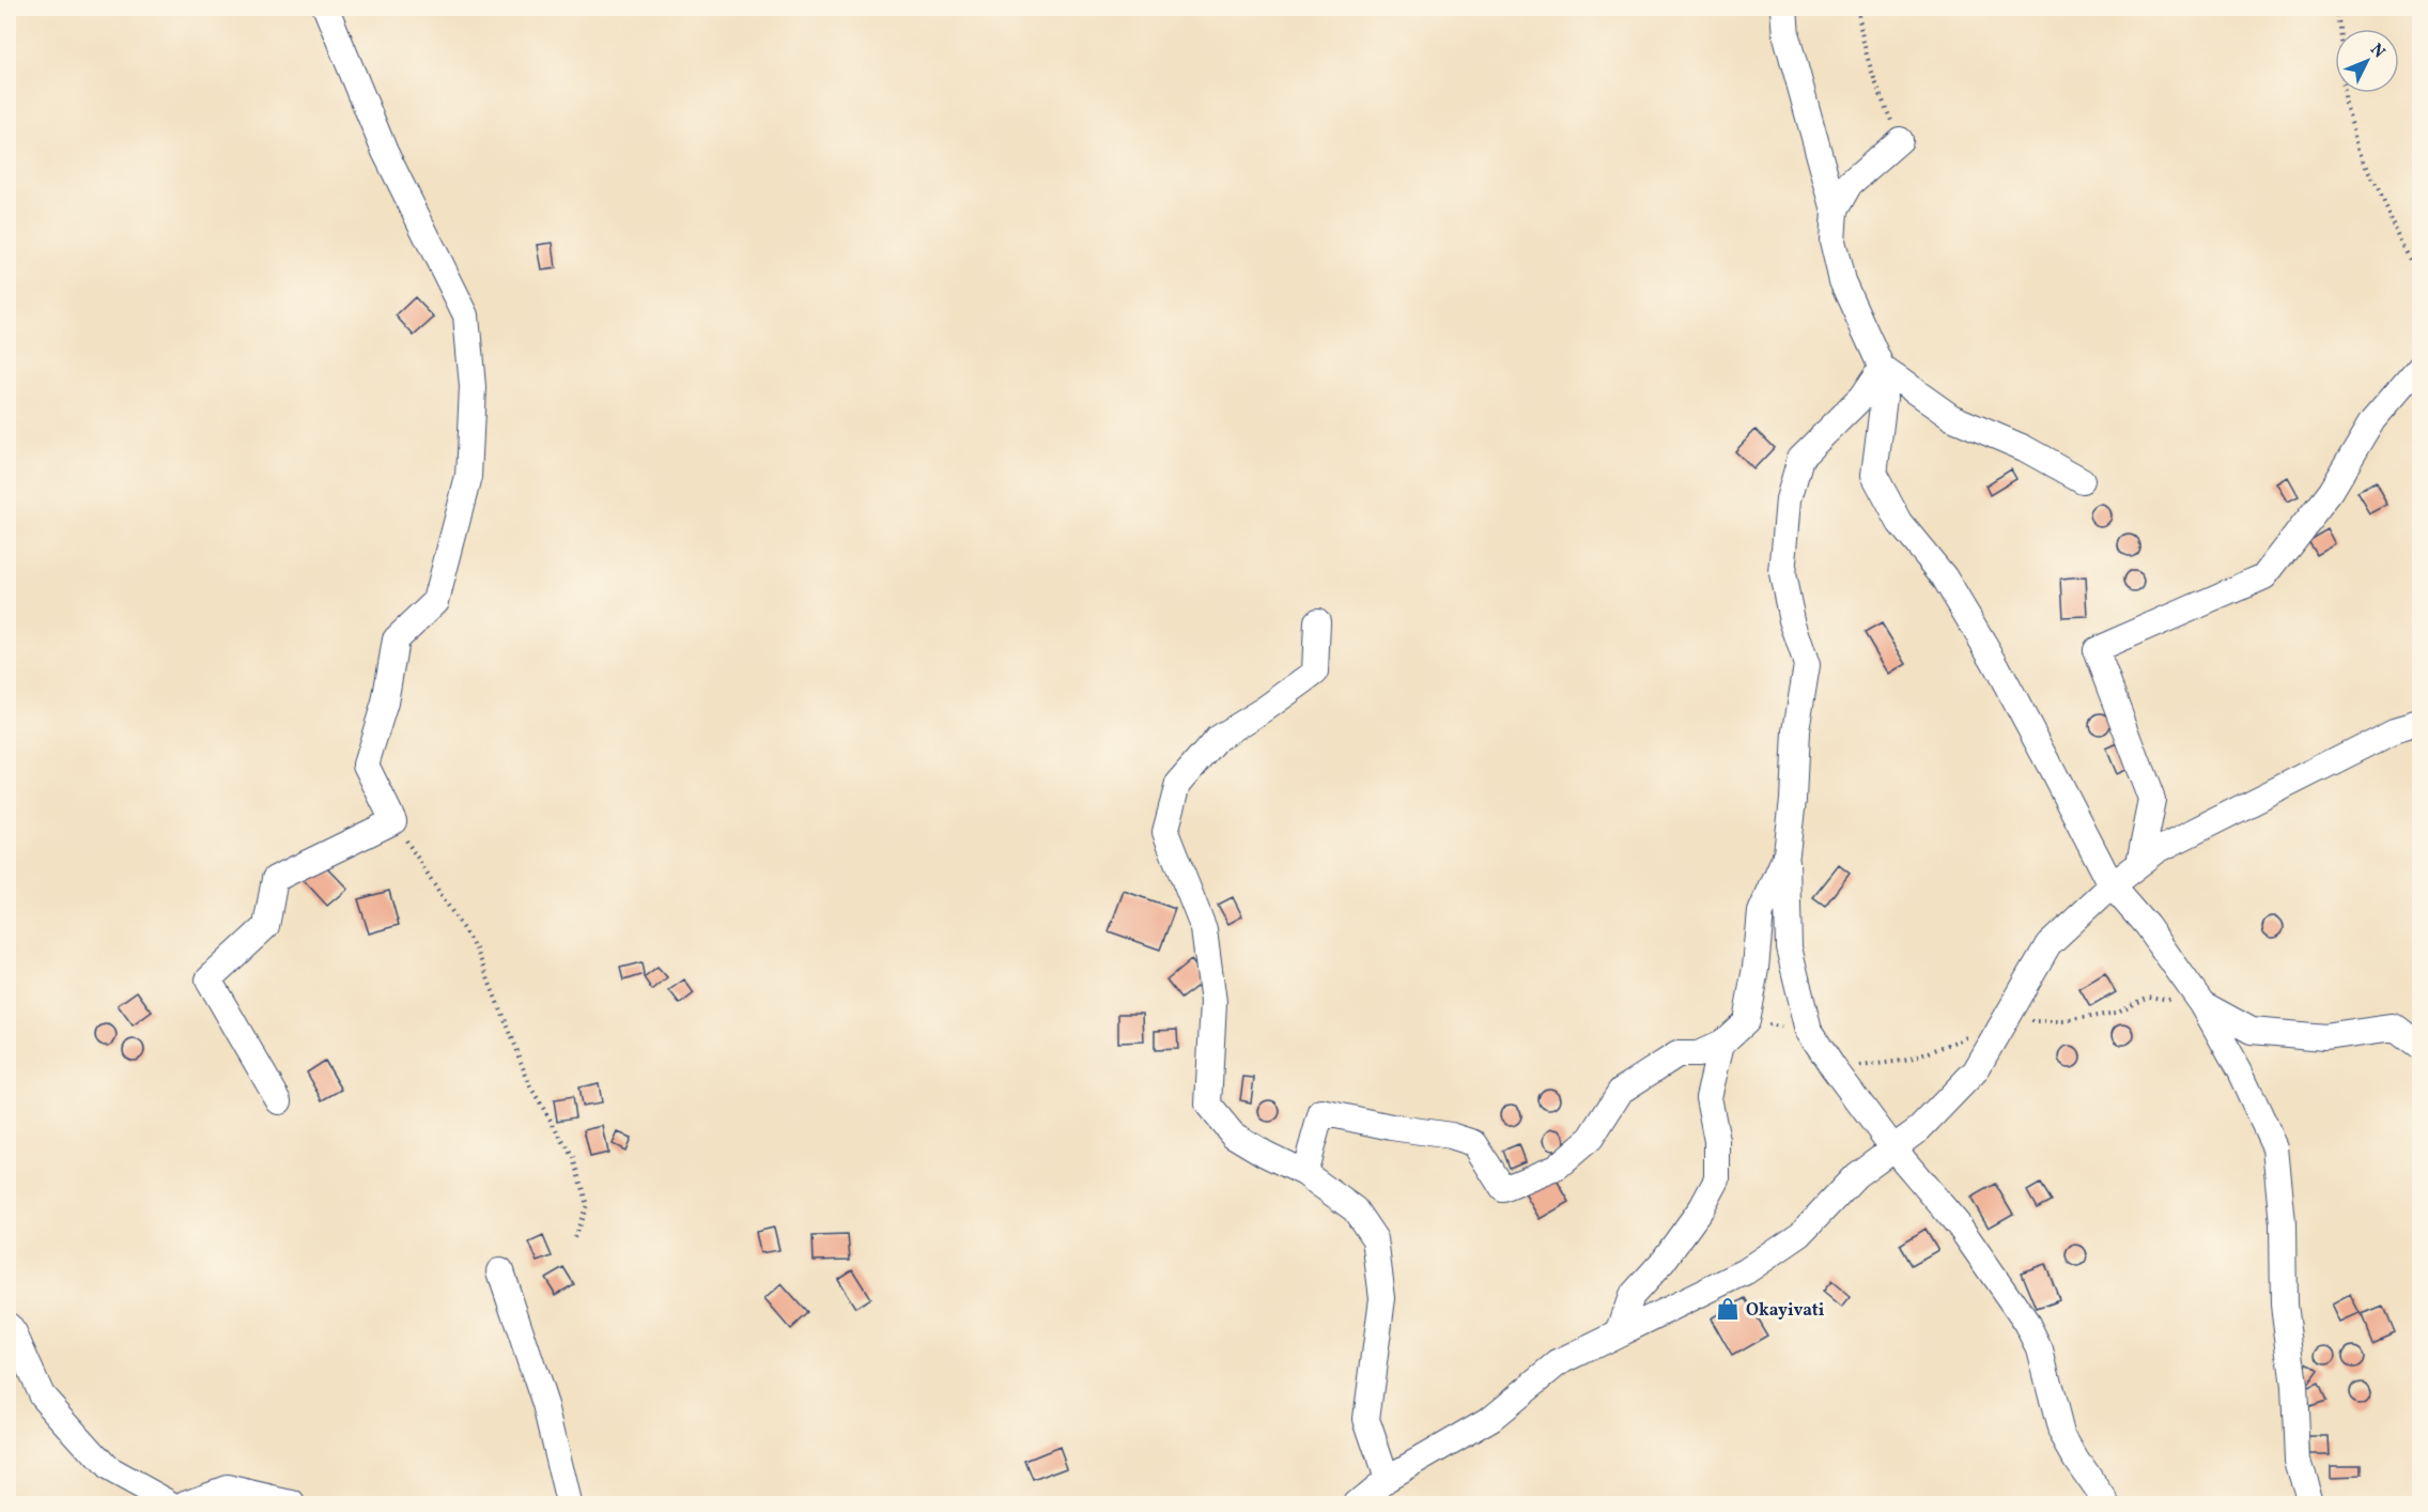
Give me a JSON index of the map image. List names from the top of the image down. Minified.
{"places":{"shop":["Okayivati"]},"north":"top right"}
